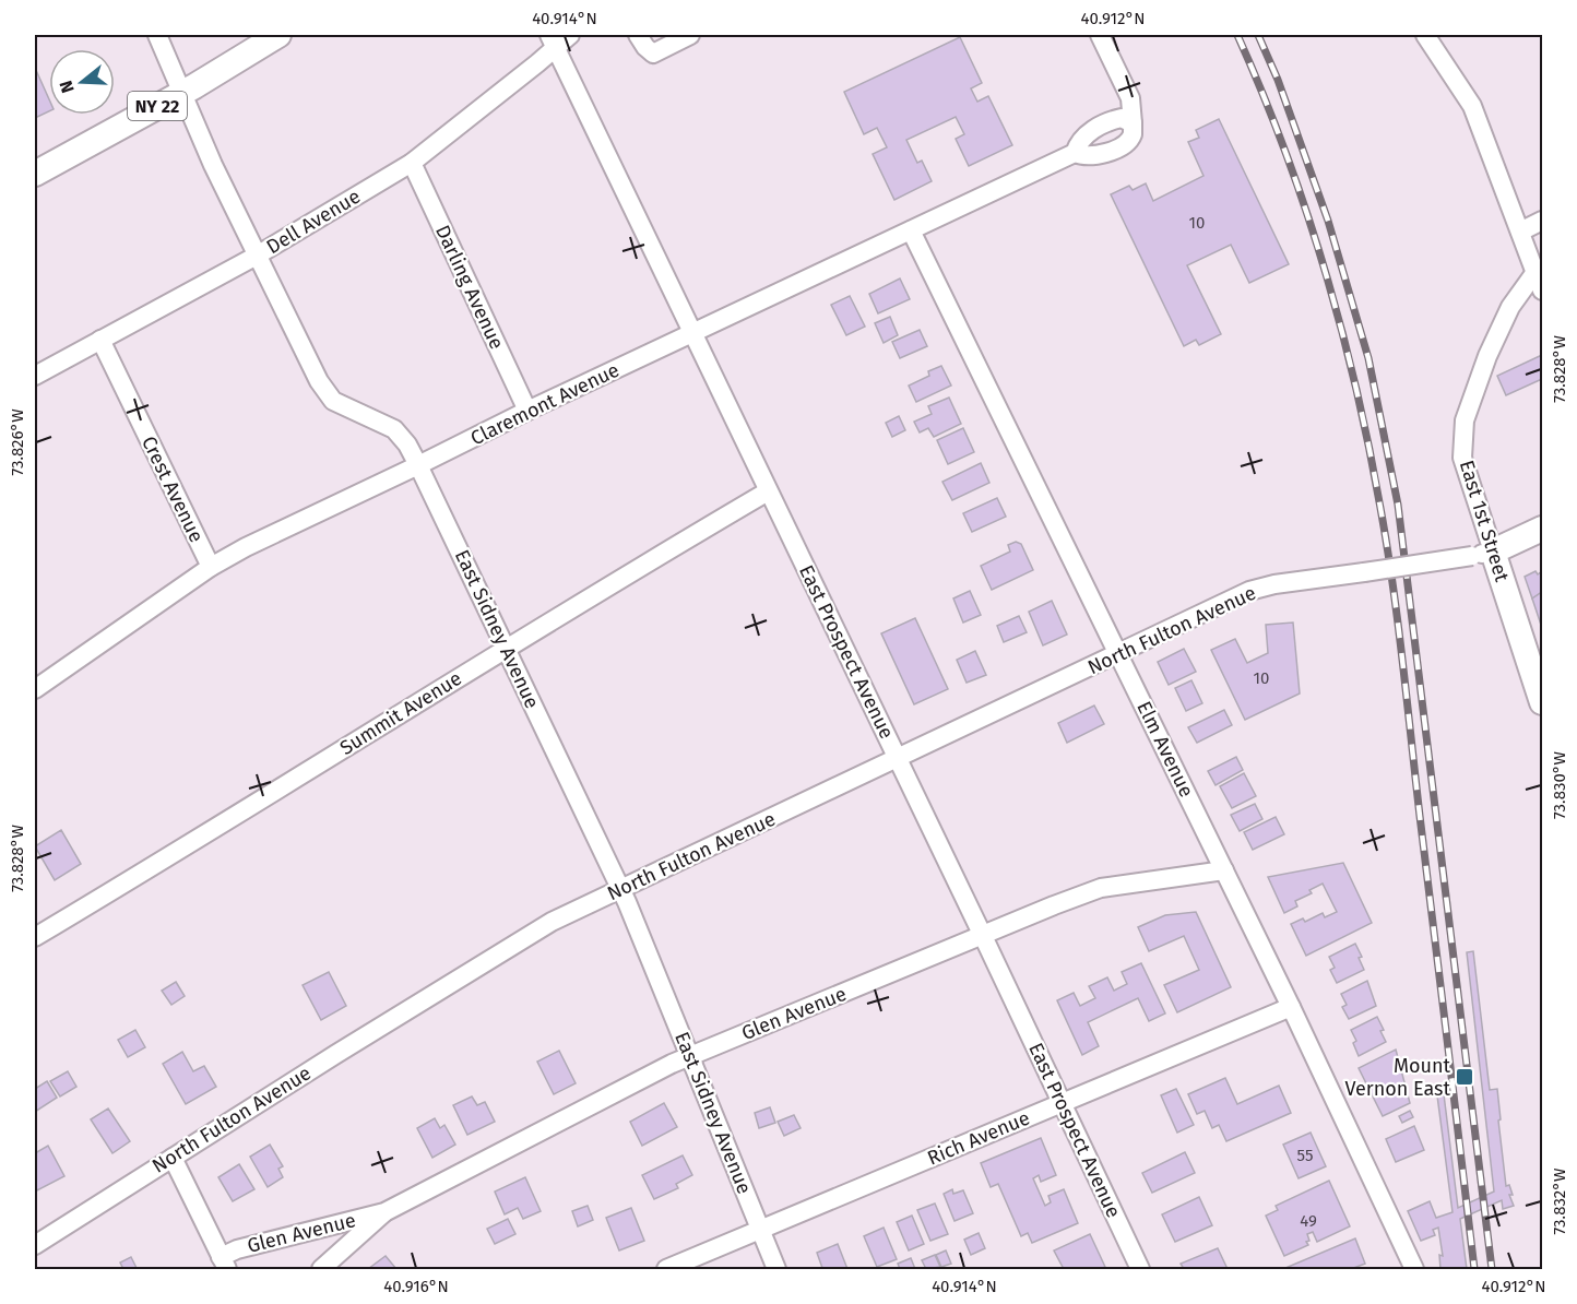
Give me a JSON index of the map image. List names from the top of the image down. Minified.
{"streets":{"main road":["NY 22","East 1st Street"],"street":["Dell Avenue","Darling Avenue","Claremont Avenue","Crest Avenue","East Sidney Avenue","North Fulton Avenue","East Prospect Avenue","Summit Avenue","Elm Avenue","Glen Avenue","Rich Avenue"]},"crossings":[["NY 22","East Sidney Avenue"],["Dell Avenue","Darling Avenue"],["Dell Avenue","Crest Avenue"],["Dell Avenue","East Sidney Avenue"],["Dell Avenue","East Prospect Avenue"],["Darling Avenue","Claremont Avenue"],["Claremont Avenue","Crest Avenue"],["Claremont Avenue","East Sidney Avenue"],["Claremont Avenue","East Prospect Avenue"],["Claremont Avenue","Elm Avenue"],["East 1st Street","North Fulton Avenue"],["East Sidney Avenue","North Fulton Avenue"],["East Sidney Avenue","Summit Avenue"],["East Sidney Avenue","Glen Avenue"],["East Sidney Avenue","Rich Avenue"],["North Fulton Avenue","East Prospect Avenue"],["North Fulton Avenue","Elm Avenue"],["East Prospect Avenue","Summit Avenue"],["East Prospect Avenue","Glen Avenue"],["East Prospect Avenue","Rich Avenue"],["Elm Avenue","Glen Avenue"],["Elm Avenue","Rich Avenue"]],"places":{"transit":["Mount Vernon East"]},"house_numbers":["10","10","55","49"],"north":"left","coordinates":["40.914°N","40.912°N","73.828°W","73.826°W","73.830°W","73.832°W","40.916°N"]}
